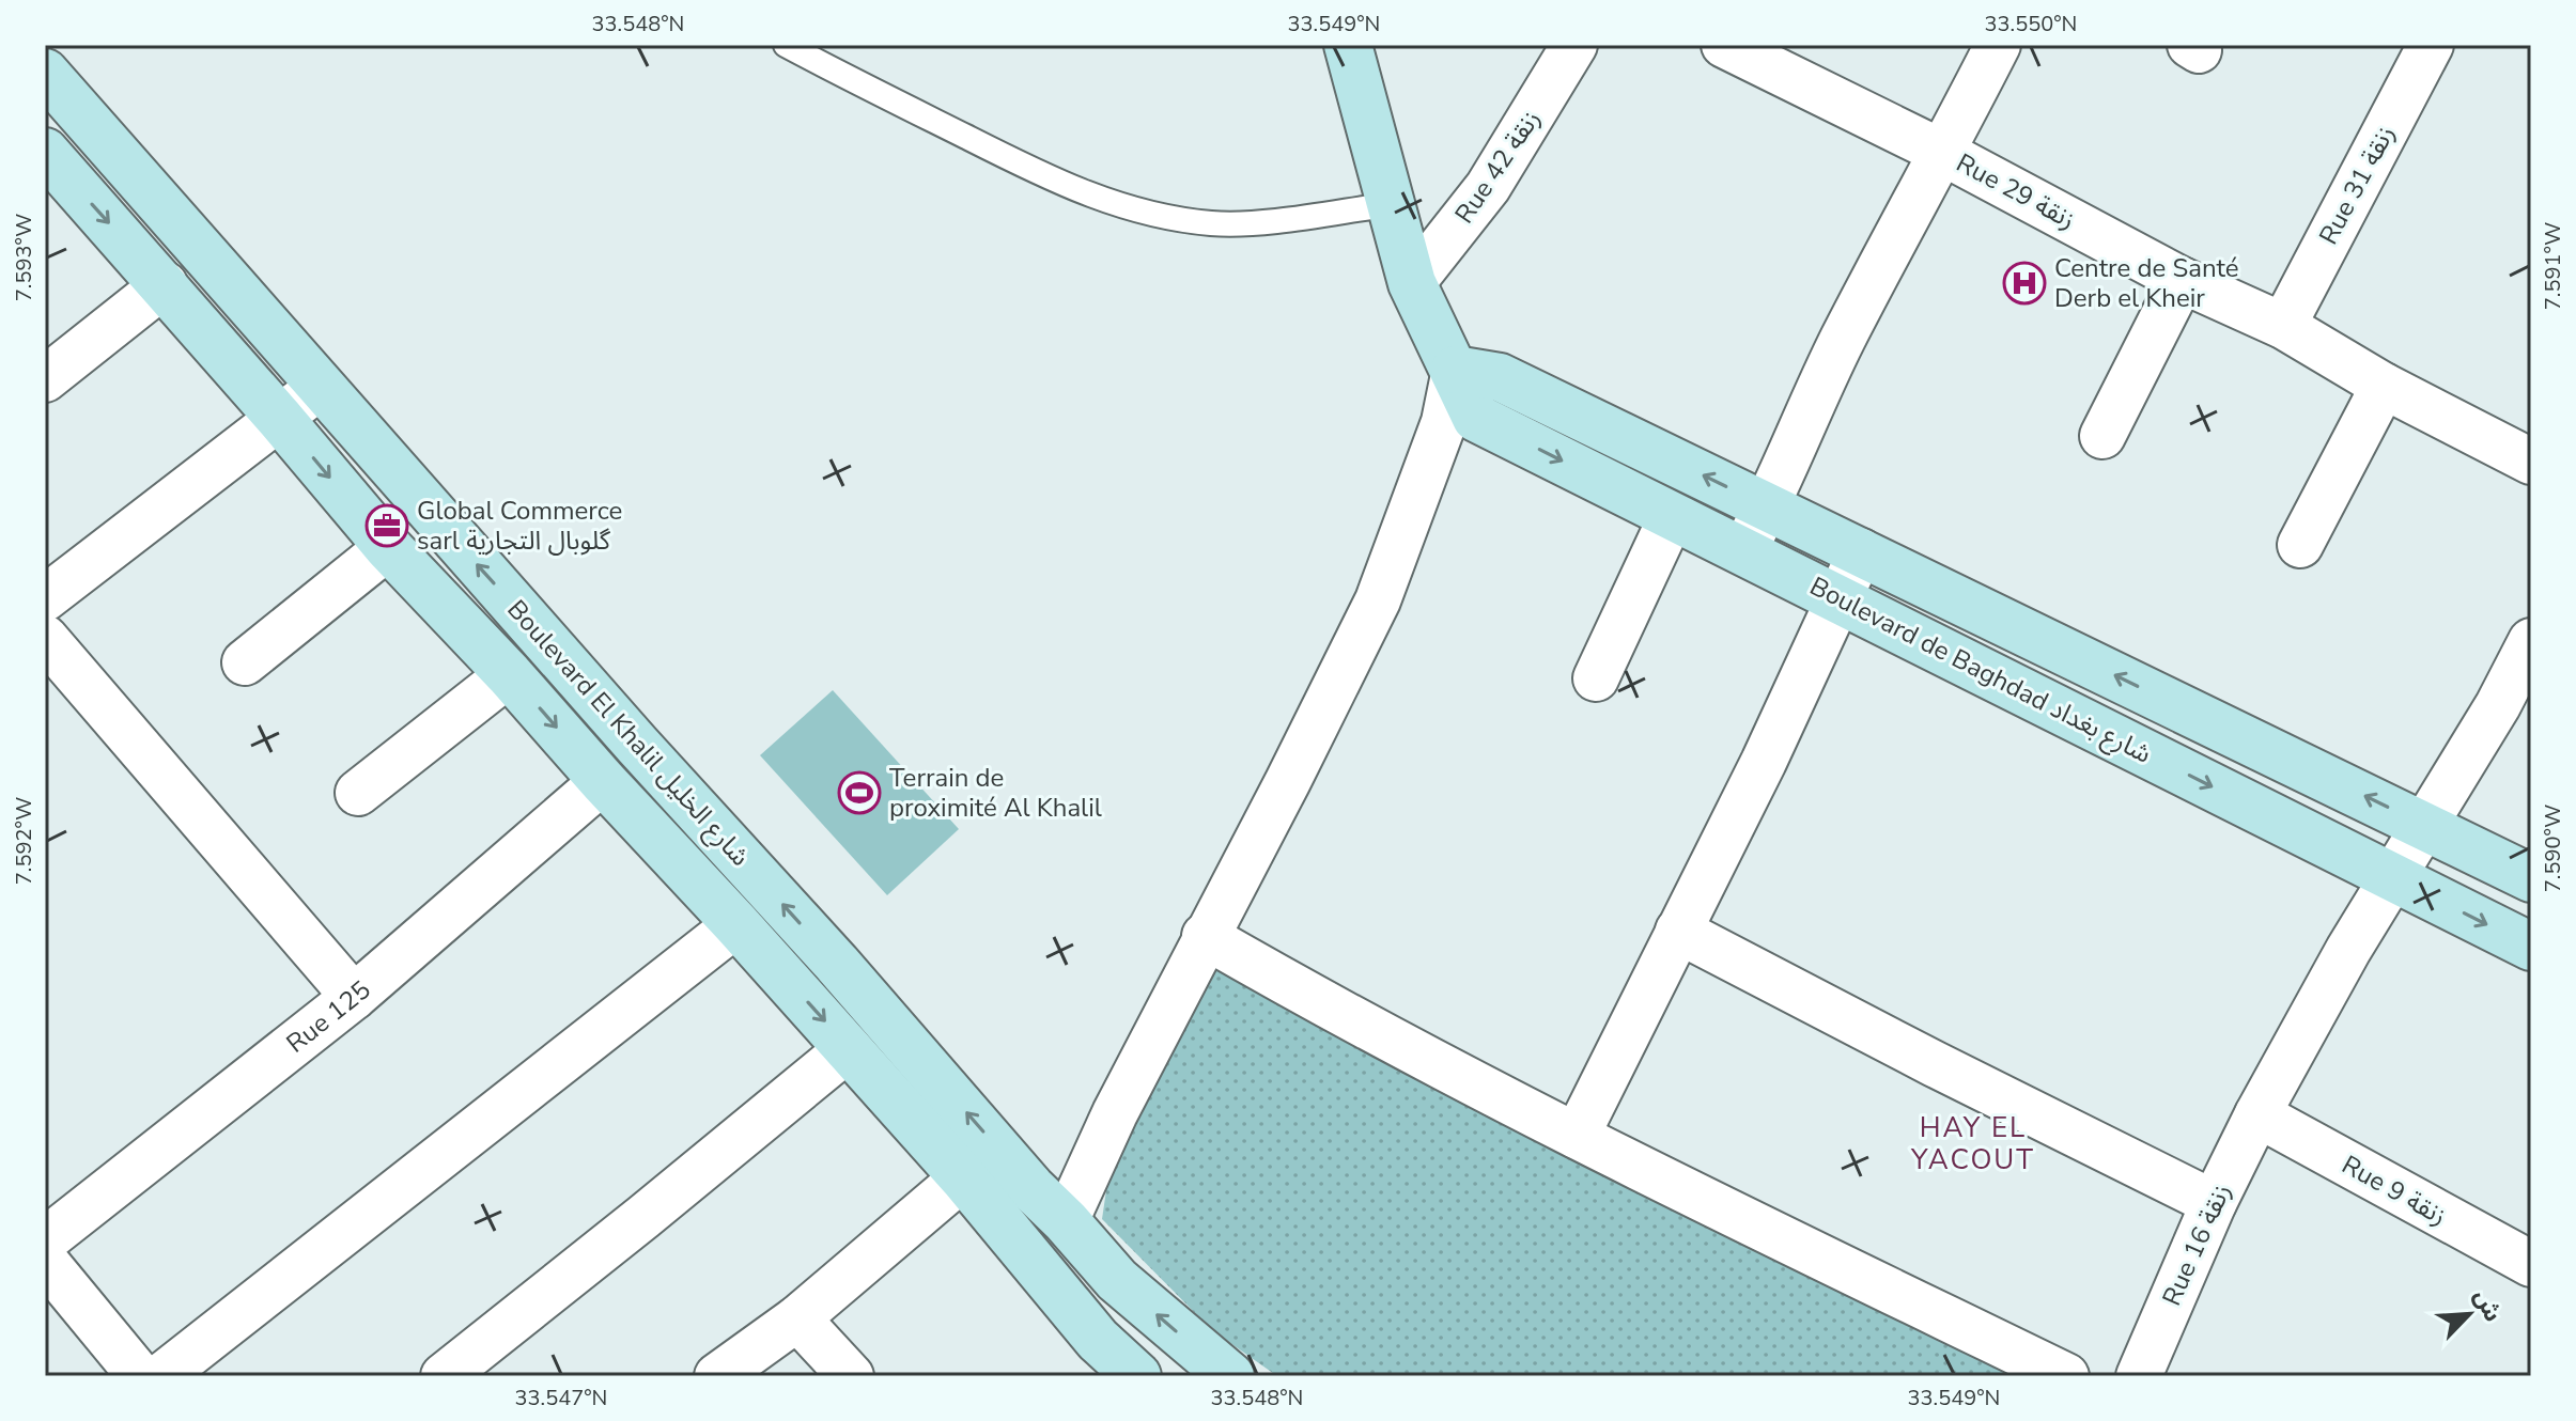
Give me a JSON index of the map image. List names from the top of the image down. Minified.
{"streets":{"street":["Rue 42 زنقة","Rue 31 زنقة","Rue 29 زنقة","Boulevard de Baghdad شارع بغداد","Boulevard El Khalil شارع الخليل","Rue 125","Rue 9 زنقة","Rue 16 زنقة"]},"crossings":[["Rue 42 زنقة","Boulevard de Baghdad شارع بغداد"],["Rue 31 زنقة","Rue 29 زنقة"],["Boulevard de Baghdad شارع بغداد","Rue 16 زنقة"],["Boulevard El Khalil شارع الخليل","Rue 125"],["Rue 9 زنقة","Rue 16 زنقة"]],"districts":["HAY EL YACOUT"],"places":{"hospital":["Centre de Santé Derb el Kheir"],"office":["Global Commerce sarl گلوبال التجارية"],"sports":["Terrain de proximité Al Khalil"]},"north":"top right","coordinates":["33.548°N","33.549°N","33.550°N","7.593°W","7.591°W","7.592°W","7.590°W","33.547°N"]}
